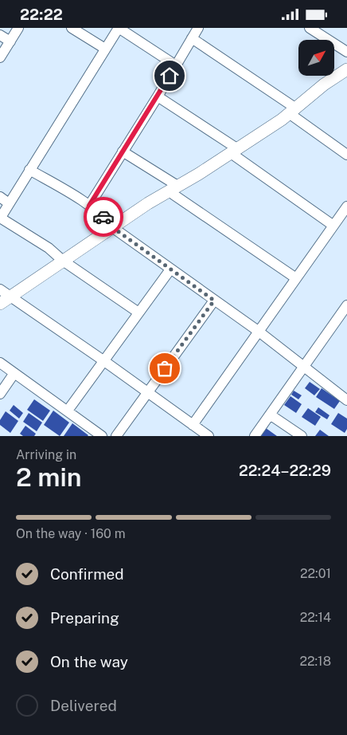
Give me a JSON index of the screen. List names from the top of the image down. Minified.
{"north":"top right","page":{"status":"22:22","heading":["2 min","Arriving in","22:24–22:29"],"bar":"On the way · 160 m","list":[["Confirmed","22:01"],["Preparing","22:14"],["On the way","22:18"],"Delivered"]}}
